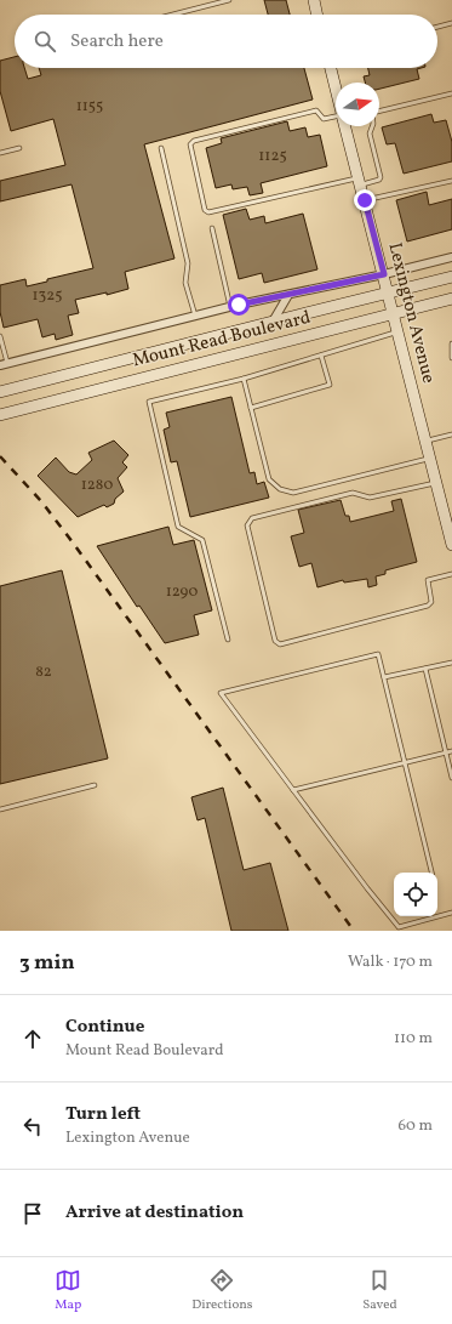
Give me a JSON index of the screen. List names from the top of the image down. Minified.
{"streets":{"main road":["Lexington Avenue","Mount Read Boulevard"]},"crossings":[["Lexington Avenue","Mount Read Boulevard"]],"house_numbers":["1155","1125","1325","1280","1290","82"],"north":"right","page":{"search":"Search here","heading":["3 min","Walk · 170 m"],"list":[["Continue","Mount Read Boulevard","110 m"],["Turn left","Lexington Avenue","60 m"],"Arrive at destination"],"nav":["Map","Directions","Saved"]}}
